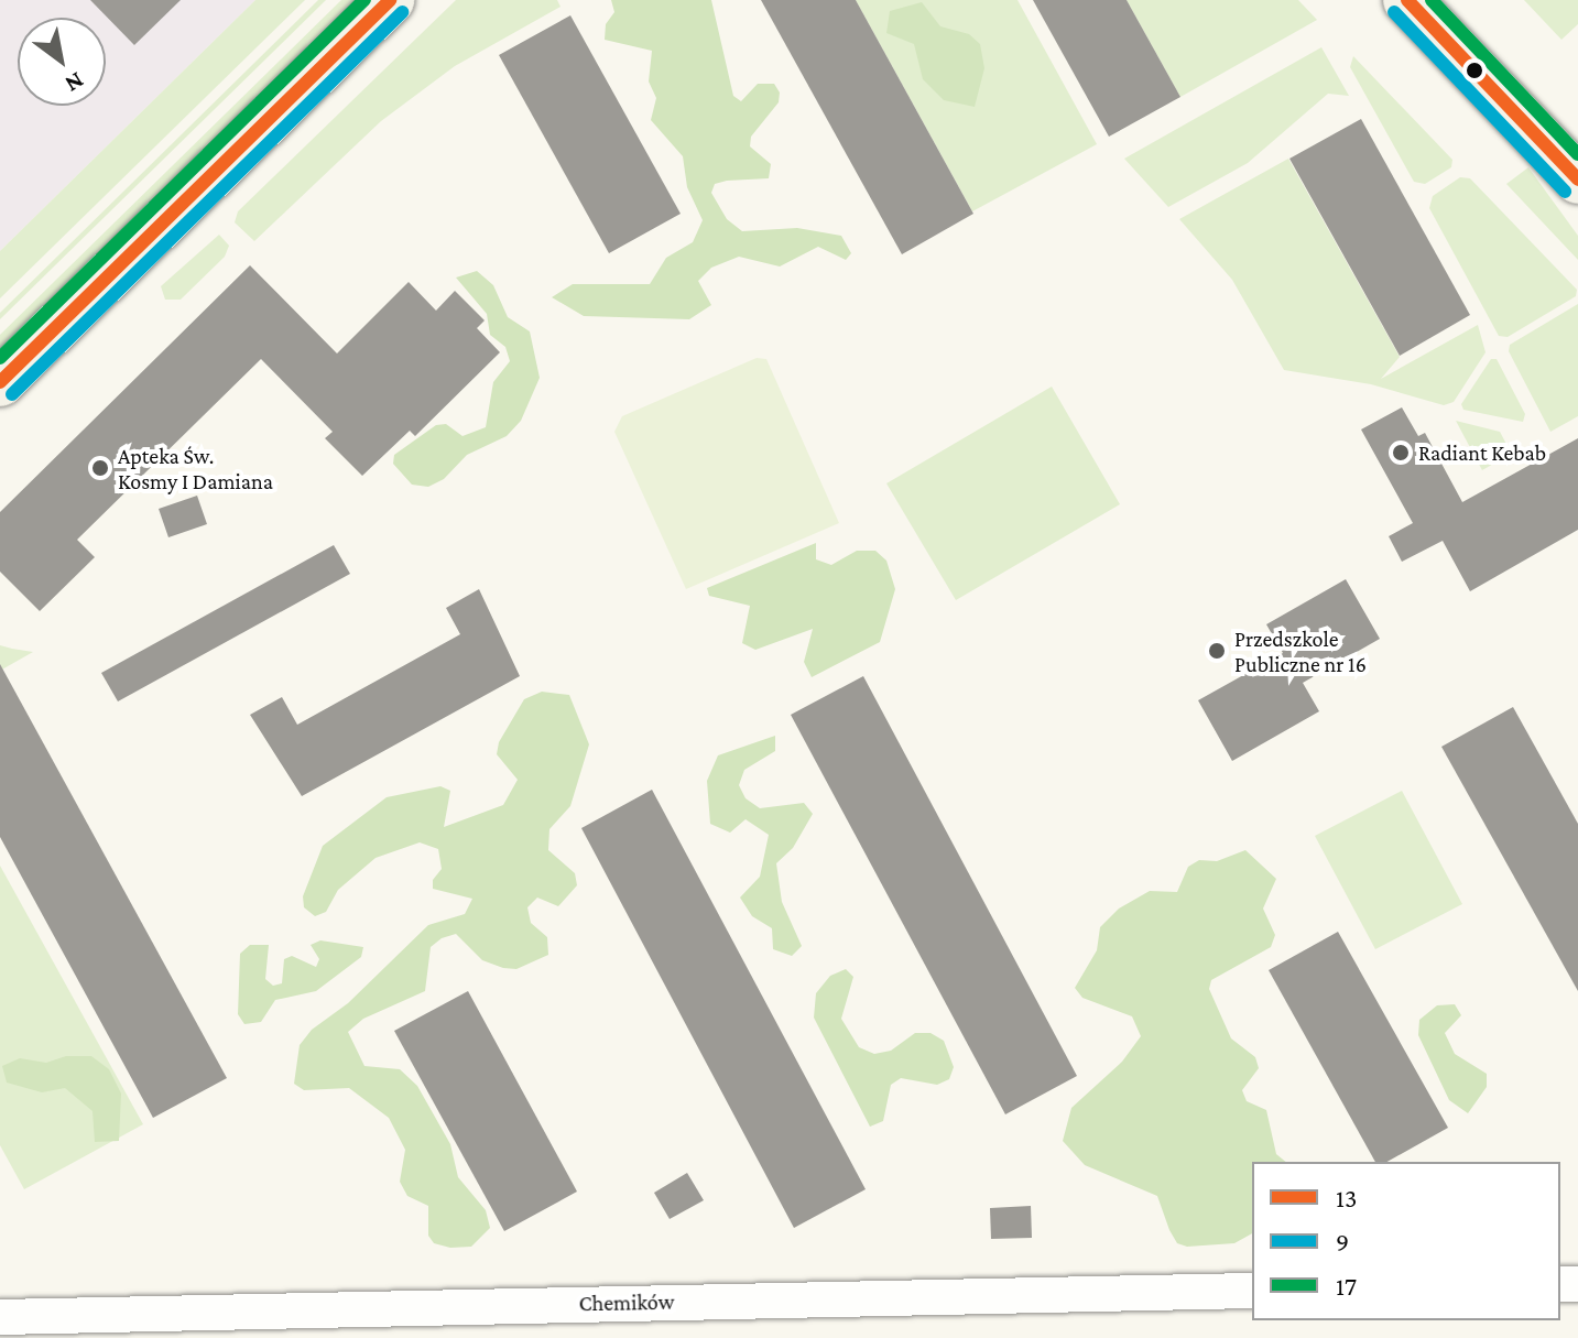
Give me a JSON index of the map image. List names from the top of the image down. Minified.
{"streets":{"street":["Chemików"]},"places":["Radiant Kebab","Apteka Św. Kosmy I Damiana","Przedszkole Publiczne nr 16"],"lines":["transit line 13","transit line 17","transit line 9"],"legend":["13","9","17"],"north":"bottom right"}
